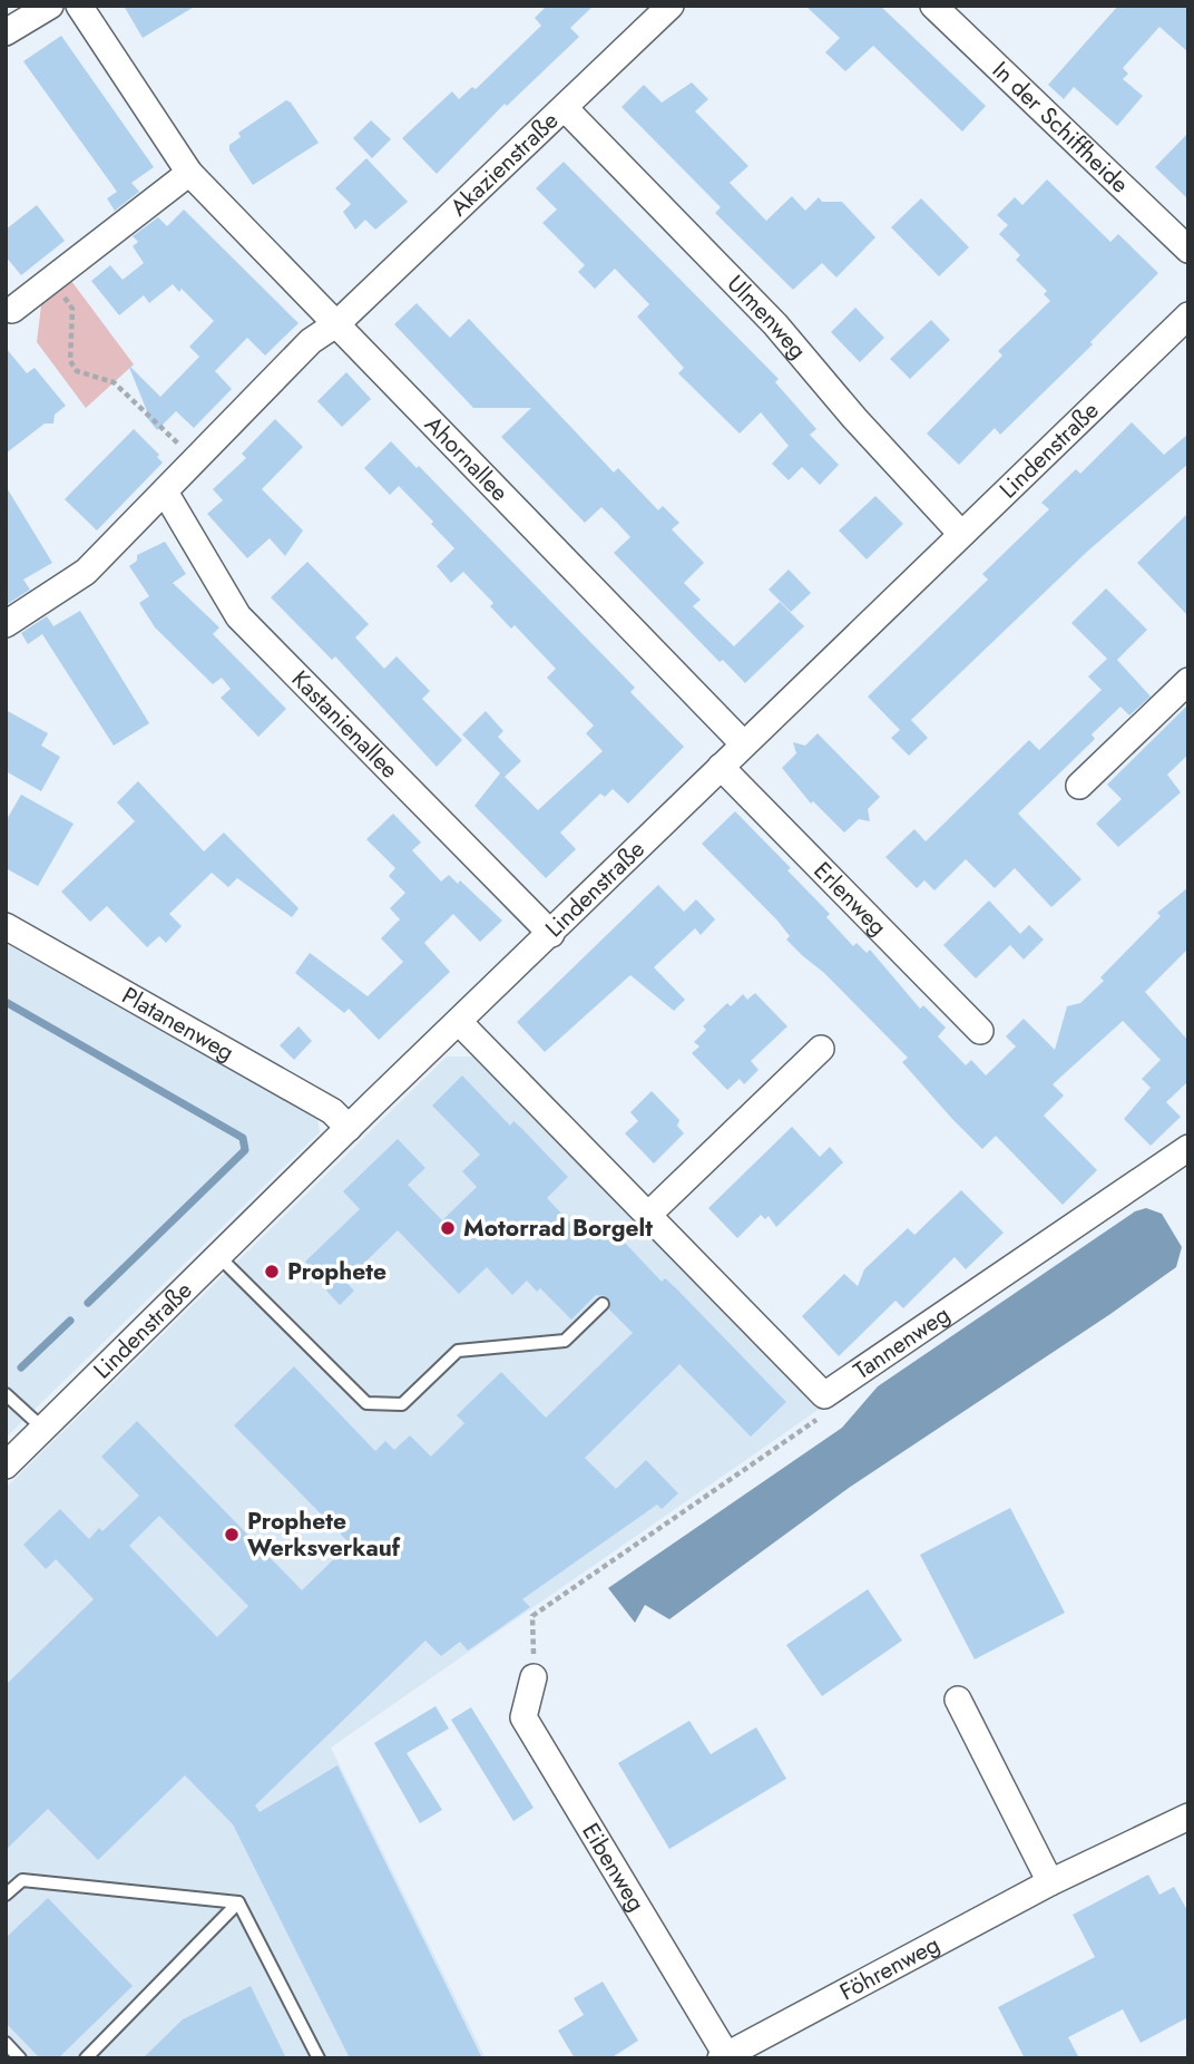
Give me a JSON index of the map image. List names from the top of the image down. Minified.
{"streets":{"street":["In der Schiffheide","Akazienstraße","Ulmenweg","Lindenstraße","Ahornallee","Kastanienallee","Erlenweg","Platanenweg","Tannenweg","Eibenweg","Föhrenweg"]},"crossings":[["Akazienstraße","Ulmenweg"],["Akazienstraße","Ahornallee"],["Ulmenweg","Lindenstraße"],["Lindenstraße","Ahornallee"],["Lindenstraße","Kastanienallee"],["Lindenstraße","Erlenweg"],["Lindenstraße","Platanenweg"],["Lindenstraße","Tannenweg"],["Eibenweg","Föhrenweg"]],"places":["Motorrad Borgelt","Prophete","Prophete Werksverkauf"]}
